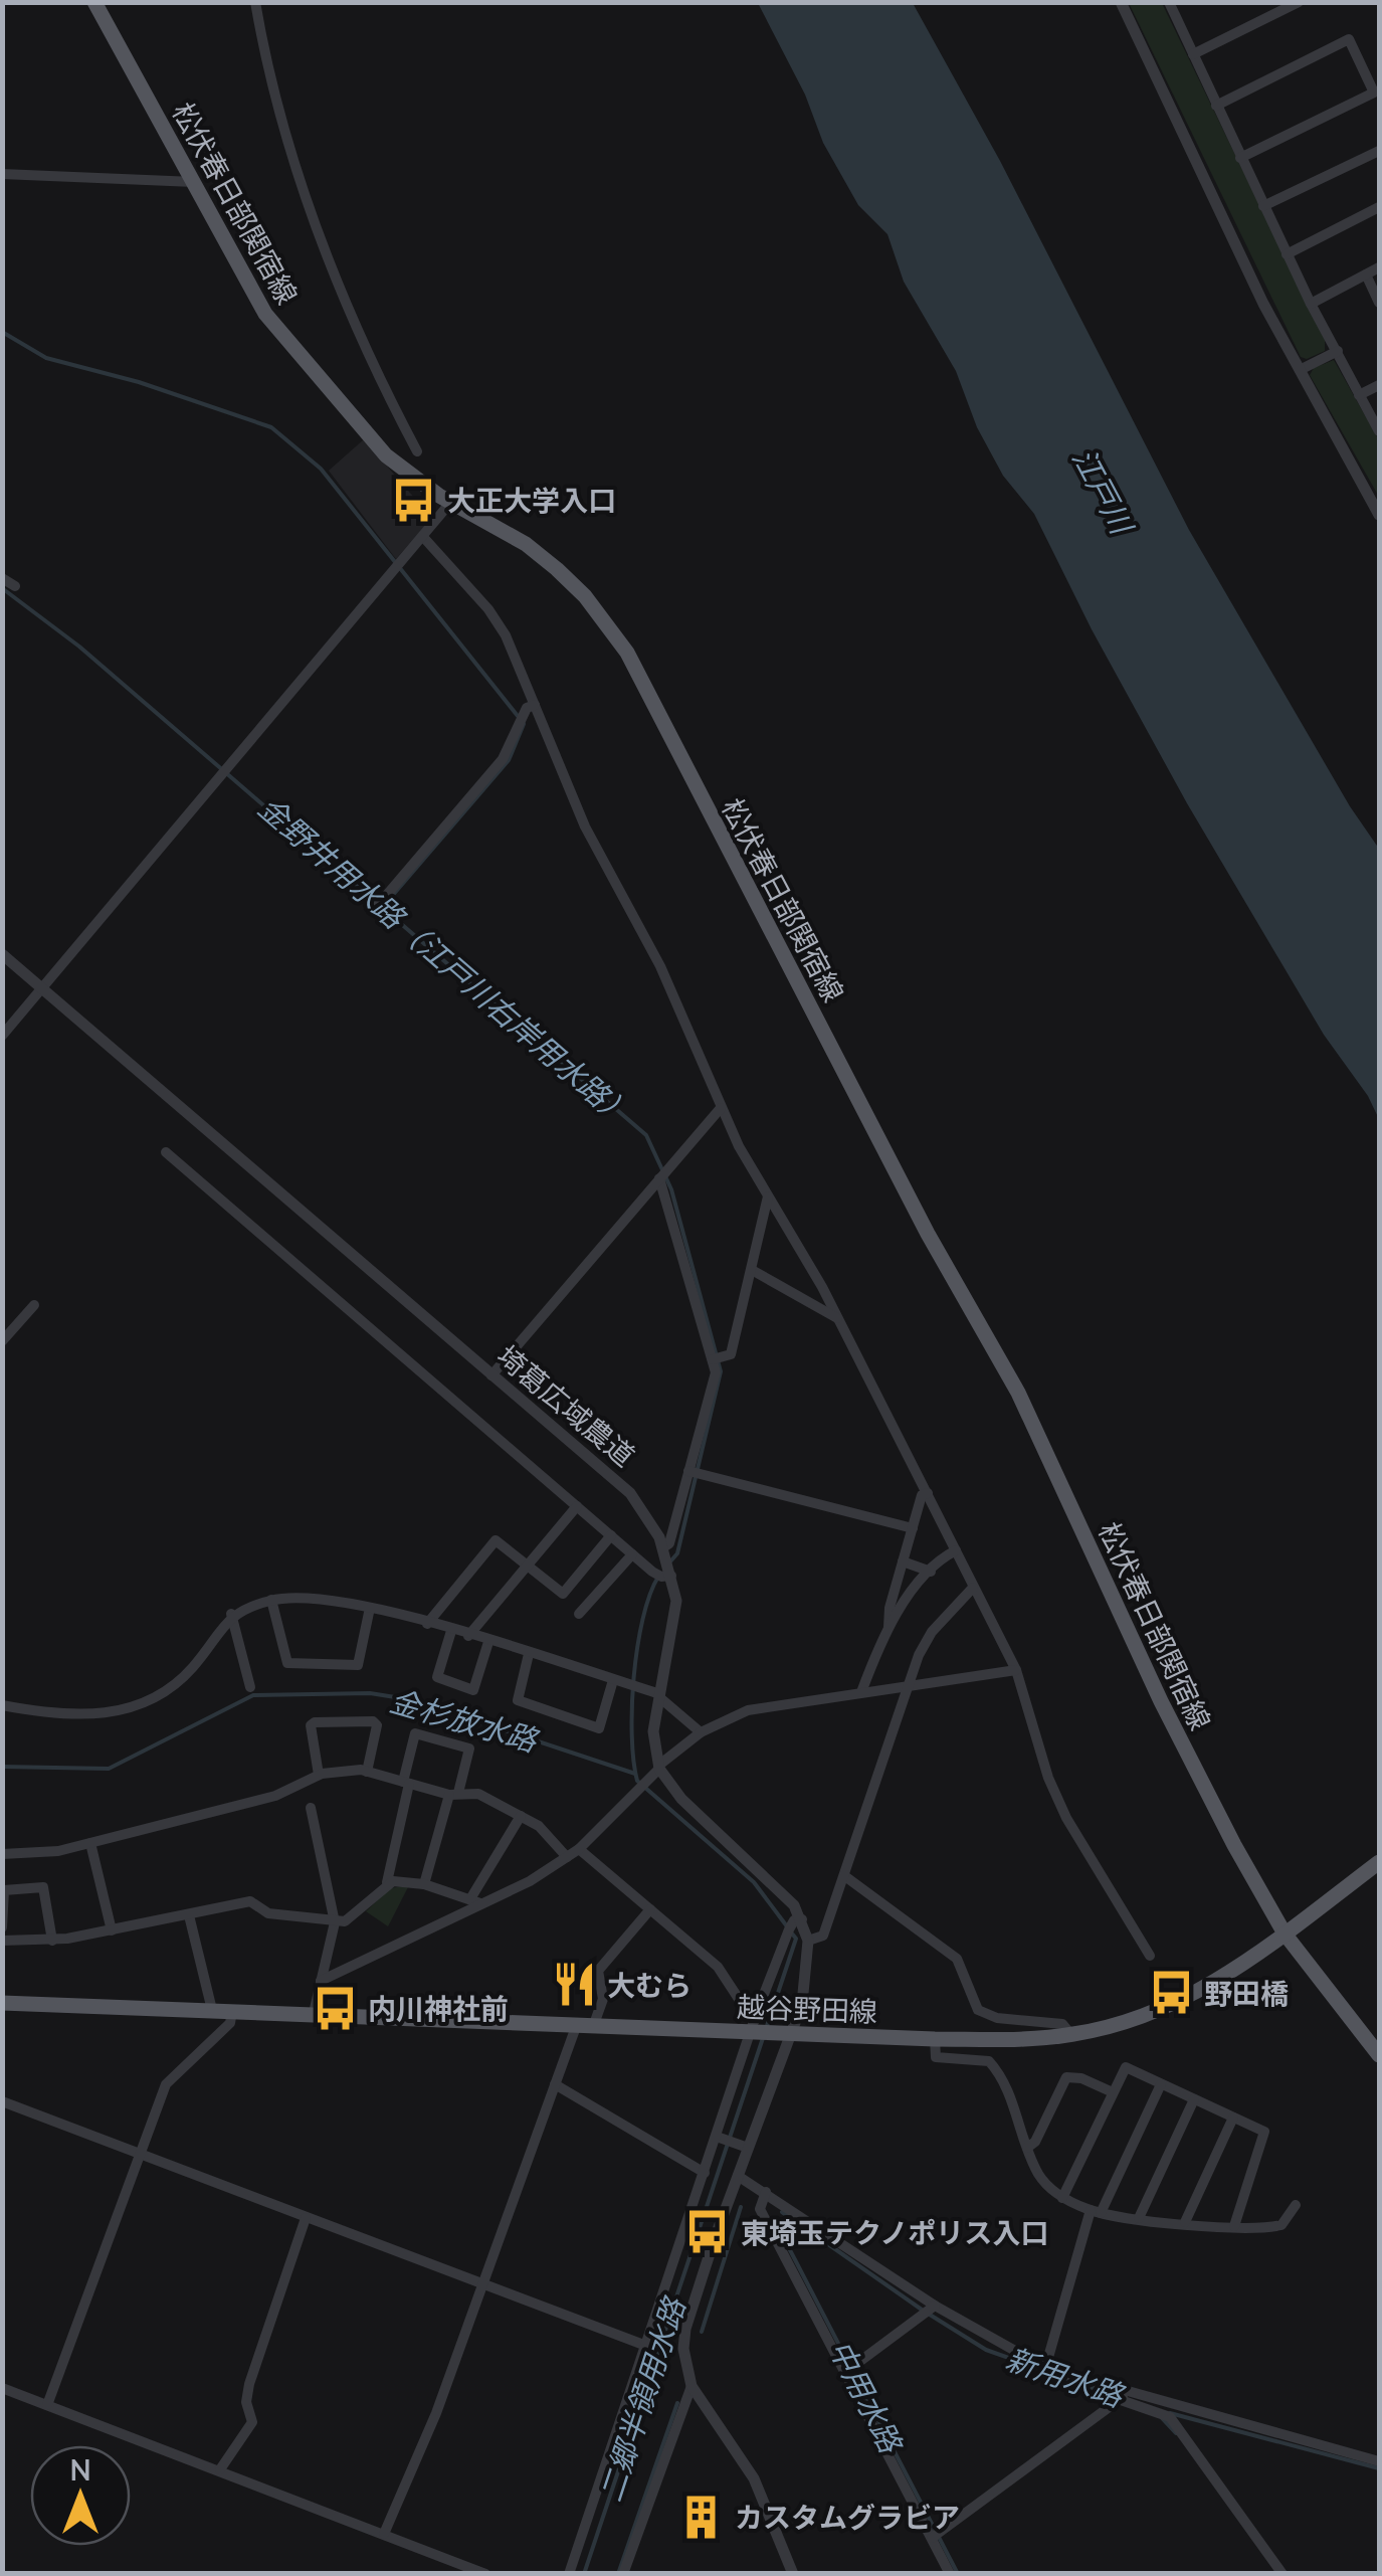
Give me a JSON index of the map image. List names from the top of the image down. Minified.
{"streets":{"main road":["松伏春日部関宿線","越谷野田線"],"street":["埼葛広域農道"]},"crossings":[["松伏春日部関宿線","越谷野田線"]],"water":["江戸川","金野井用水路（江戸川右岸用水路）","金杉放水路","新用水路","中用水路","二郷半領用水路"],"places":{"bus stop":["大正大学入口","野田橋","内川神社前","東埼玉テクノポリス入口"],"restaurant":["大むら"],"building":["カスタムグラビア"]},"north":"top"}
